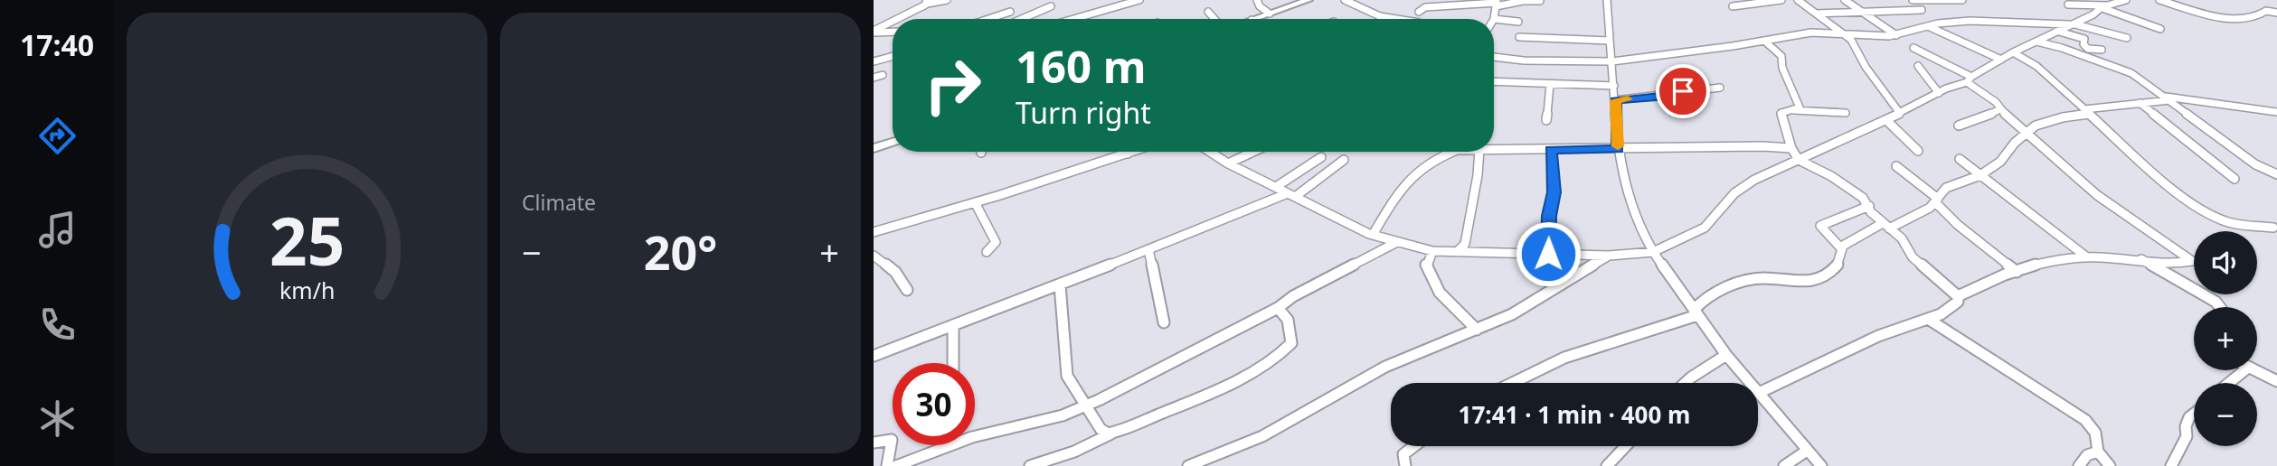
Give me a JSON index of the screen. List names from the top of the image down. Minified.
{"page":{"tabs":"17:40","tile":"Climate","turn":["160 m","Turn right"],"heat":["−","20°","+"],"map_buttons":["+","−"],"limit":"30","trip":"17:41 · 1 min · 400 m","gauge":["25","km/h"]}}
